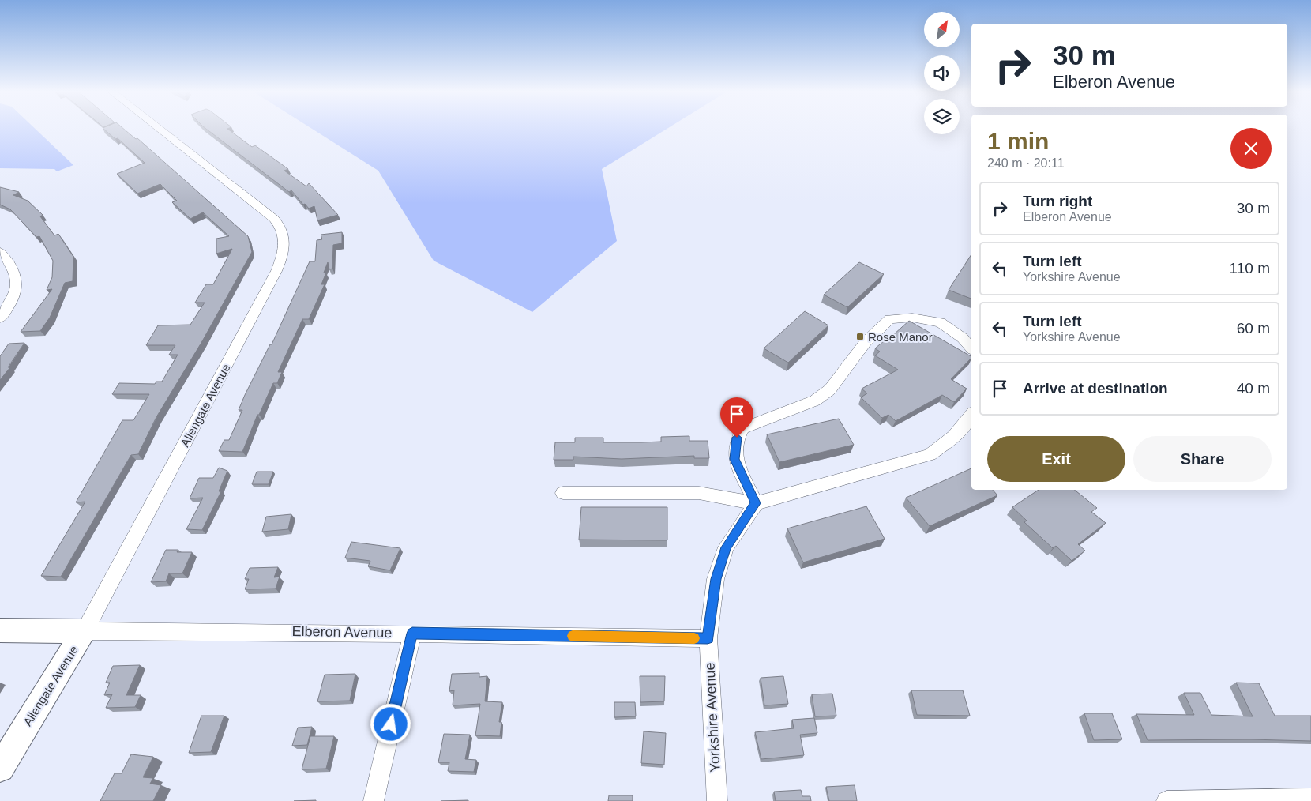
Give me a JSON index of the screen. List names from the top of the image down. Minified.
{"streets":{"street":["Allengate Avenue","Elberon Avenue","Yorkshire Avenue"]},"crossings":[["Allengate Avenue","Elberon Avenue"],["Elberon Avenue","Yorkshire Avenue"]],"places":{"transit":["Rose Manor"]},"north":"top right","page":{"turn":["30 m","Elberon Avenue"],"heading":["1 min","240 m · 20:11"],"list":[{"name":"Turn right","note":"Elberon Avenue","value":"30 m"},{"name":"Turn left","note":"Yorkshire Avenue","value":"110 m"},{"name":"Turn left","note":"Yorkshire Avenue","value":"60 m"},{"name":"Arrive at destination","value":"40 m"}],"buttons":["Exit","Share"]}}
